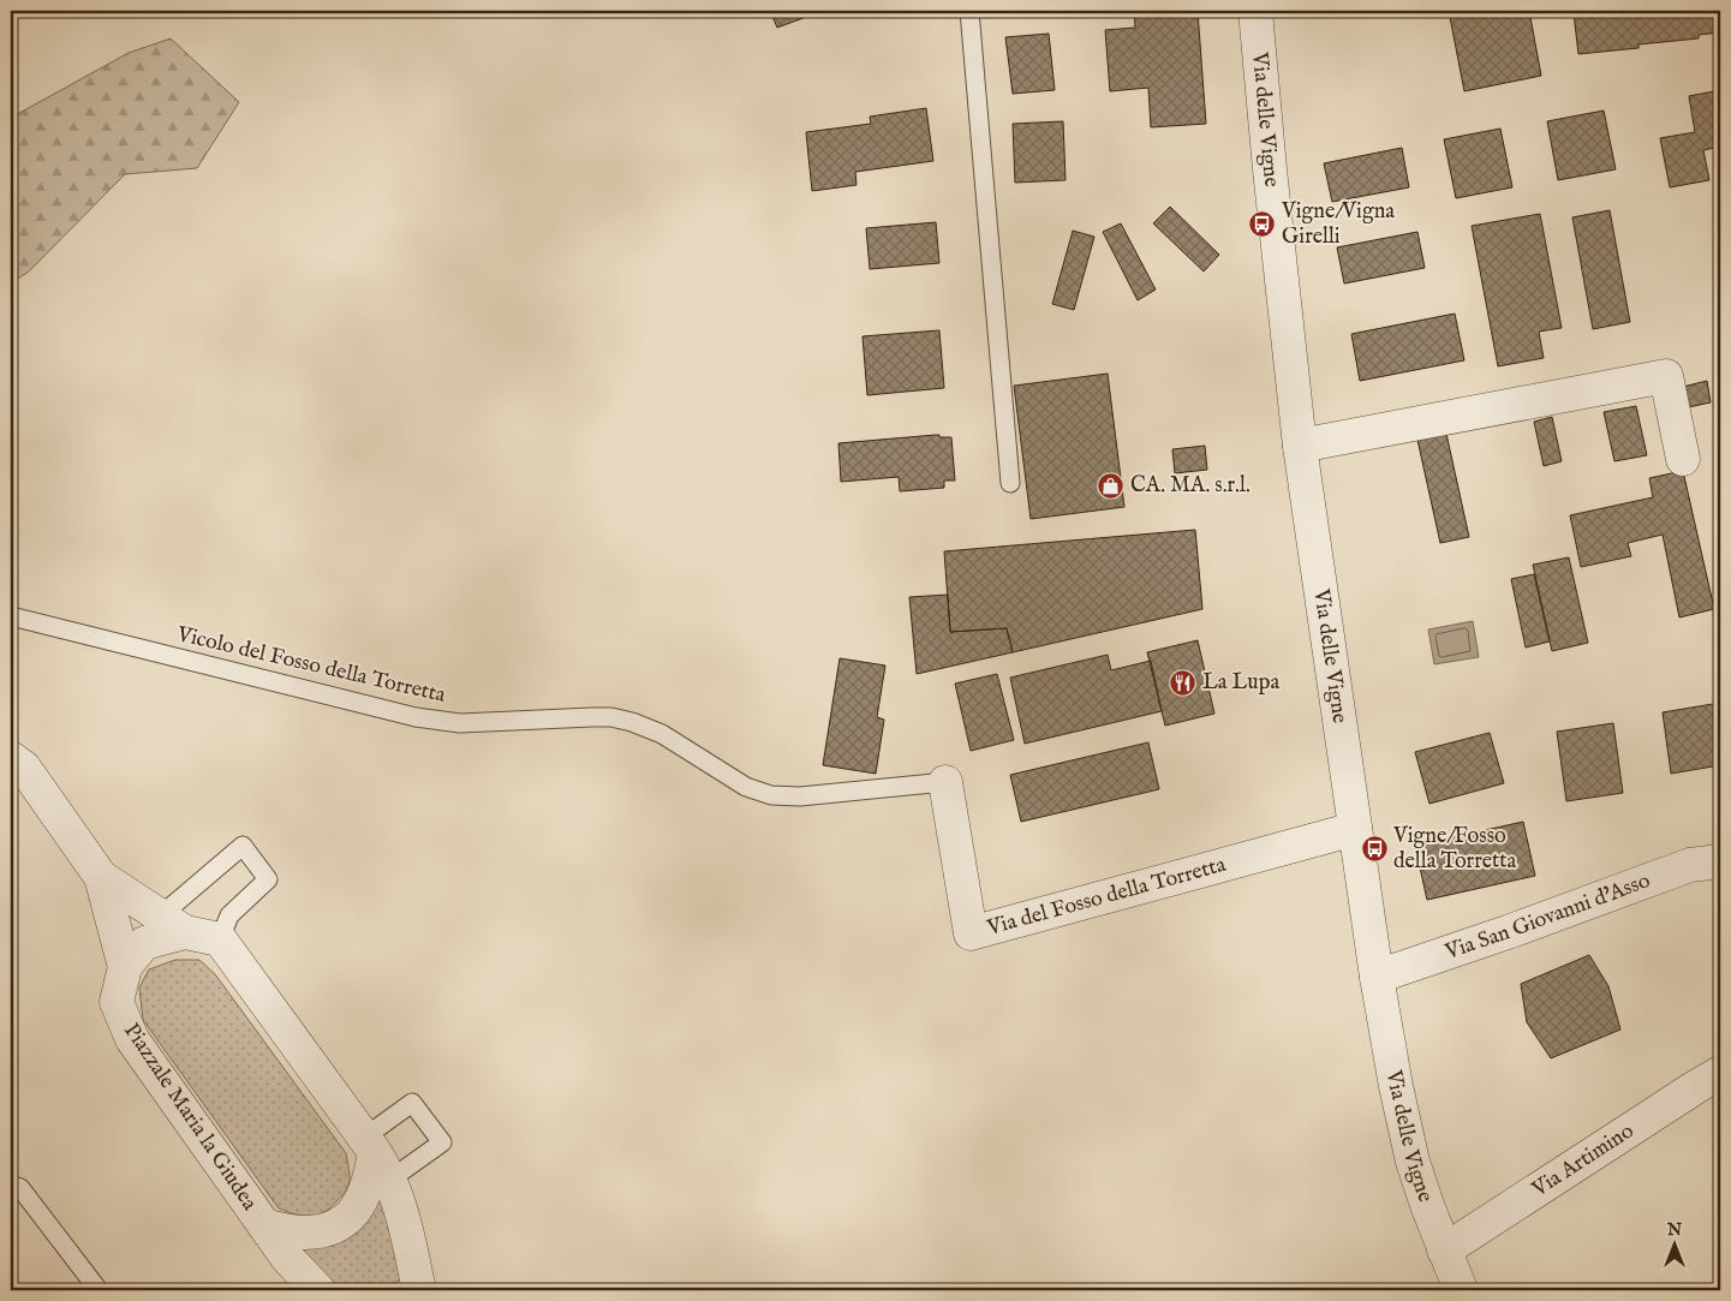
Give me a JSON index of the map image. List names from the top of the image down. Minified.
{"streets":{"street":["Via delle Vigne","Via del Fosso della Torretta","Via San Giovanni d'Asso","Piazzale Maria la Giudea","Via Artimino"],"lane":["Vicolo del Fosso della Torretta"]},"crossings":[["Via delle Vigne","Via del Fosso della Torretta"],["Via delle Vigne","Via San Giovanni d'Asso"],["Via delle Vigne","Via Artimino"],["Vicolo del Fosso della Torretta","Via del Fosso della Torretta"]],"places":{"bus stop":["Vigne/Vigna Girelli","Vigne/Fosso della Torretta"],"shop":["CA. MA. s.r.l."],"restaurant":["La Lupa"]},"north":"top"}
